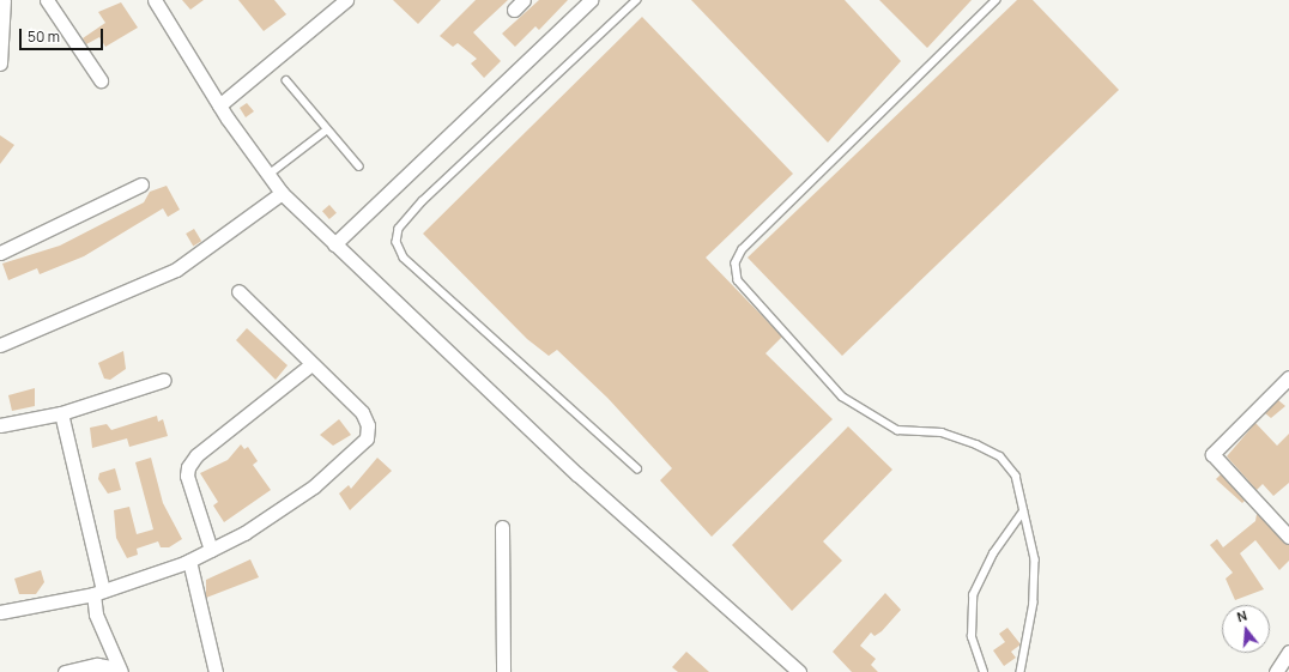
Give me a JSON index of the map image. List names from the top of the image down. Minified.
{"scale_bar":"50 m","north":"top"}
